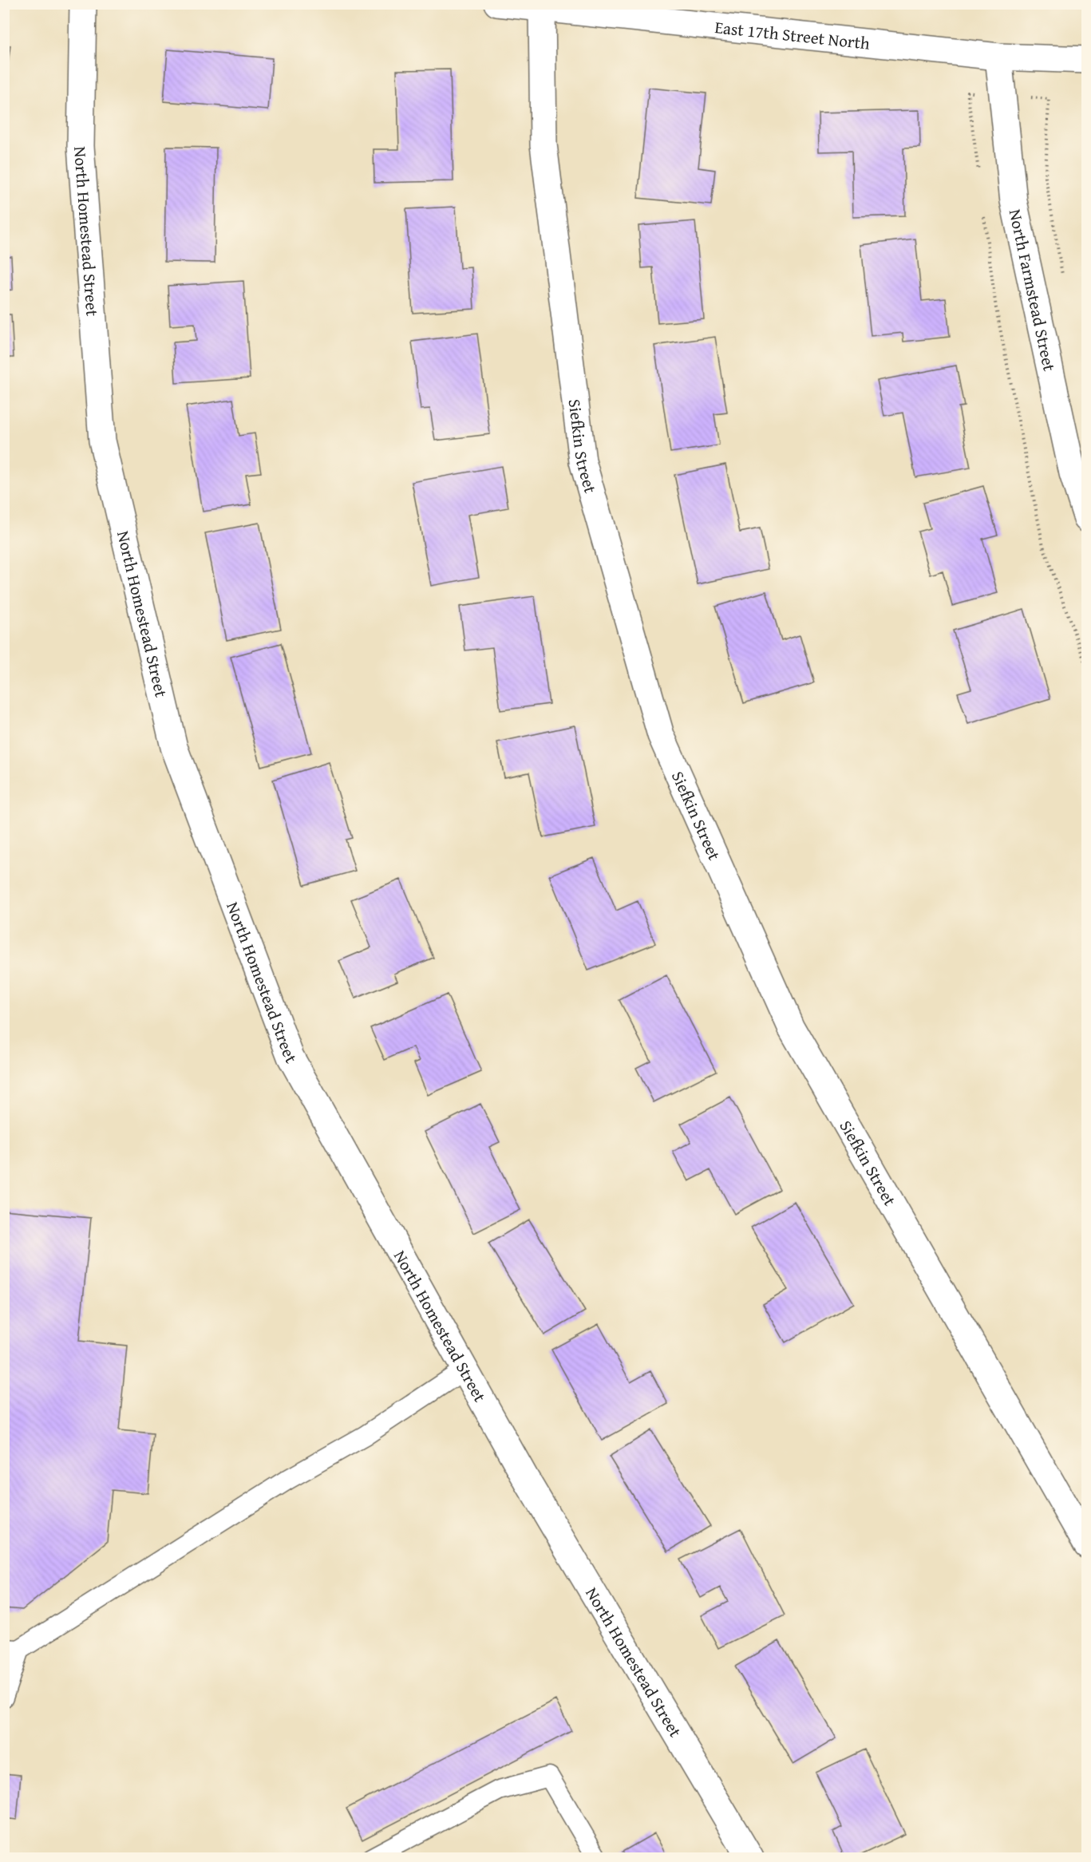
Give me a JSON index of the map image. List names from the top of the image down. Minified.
{"streets":{"street":["East 17th Street North","North Homestead Street","North Farmstead Street","Siefkin Street"]},"crossings":[["East 17th Street North","North Farmstead Street"],["East 17th Street North","Siefkin Street"]]}
